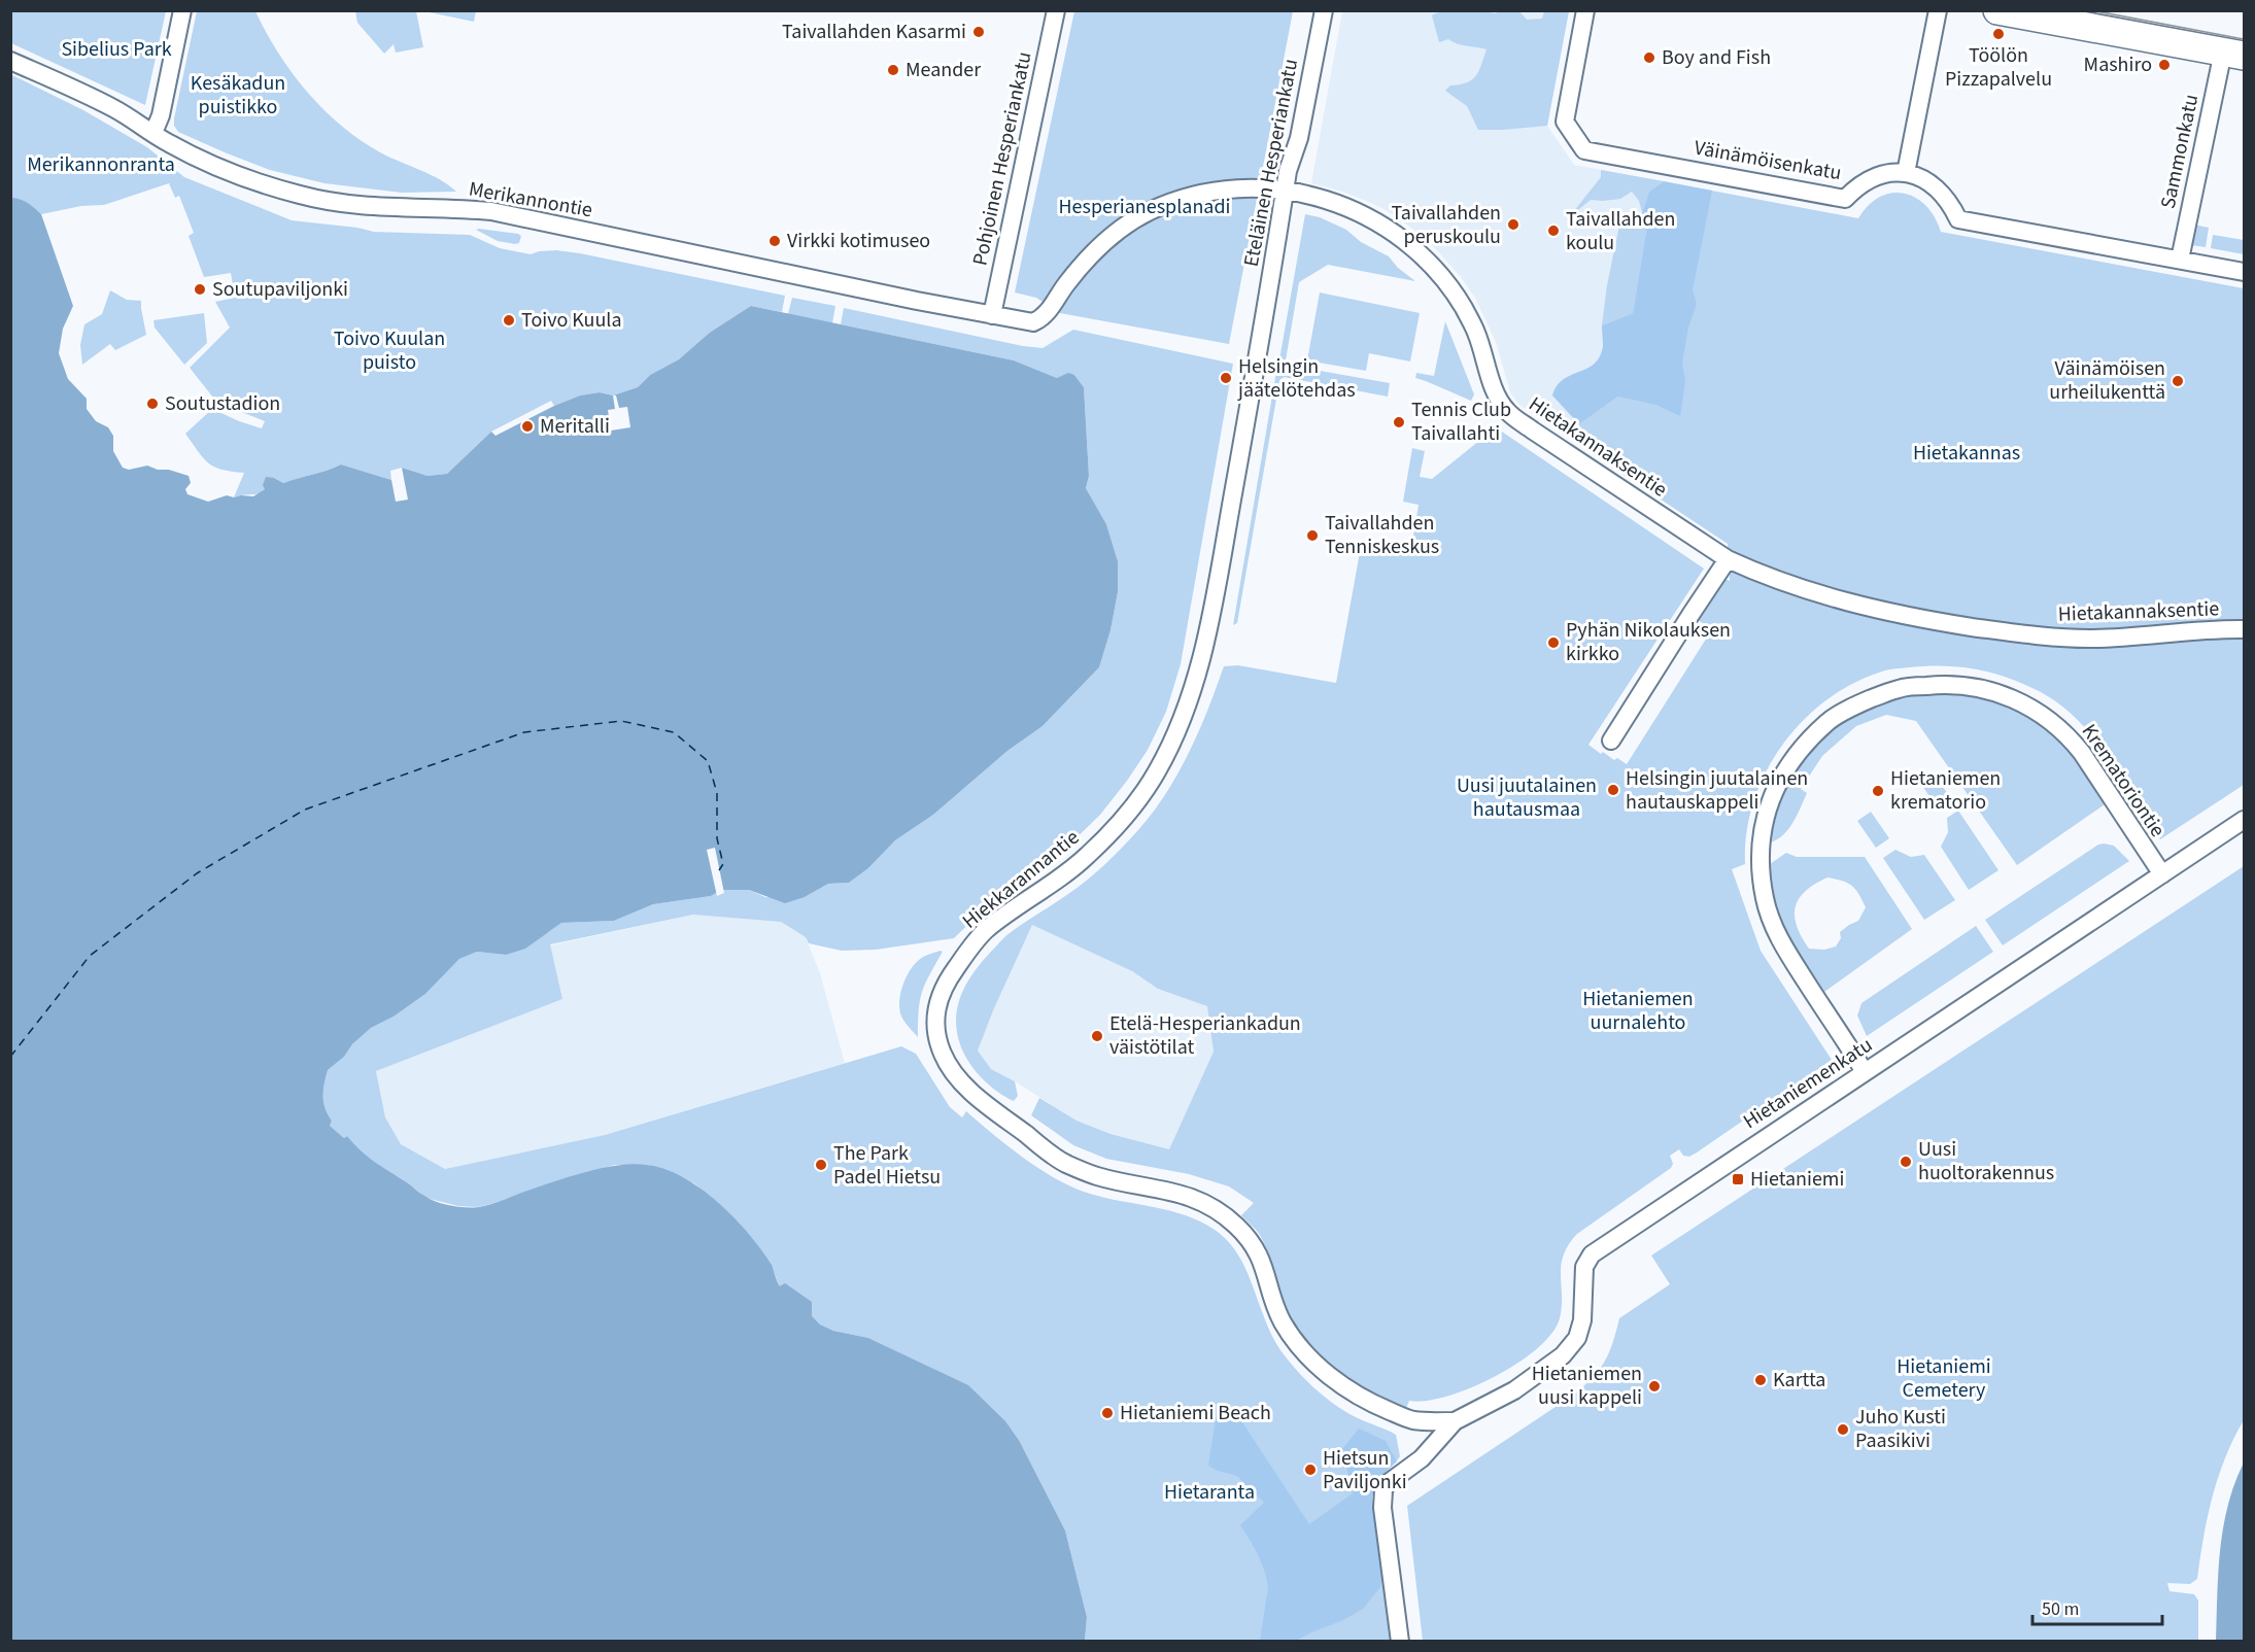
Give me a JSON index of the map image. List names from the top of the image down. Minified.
{"streets":{"street":["Sammonkatu","Pohjoinen Hesperiankatu","Väinämöisenkatu","Eteläinen Hesperiankatu","Merikannontie","Hietakannaksentie","Krematoriontie","Hiekkarannantie","Hietaniemenkatu"]},"crossings":[["Sammonkatu","Väinämöisenkatu"],["Pohjoinen Hesperiankatu","Merikannontie"],["Pohjoinen Hesperiankatu","Hietakannaksentie"],["Eteläinen Hesperiankatu","Hietakannaksentie"],["Eteläinen Hesperiankatu","Hiekkarannantie"],["Merikannontie","Hietakannaksentie"],["Krematoriontie","Hietaniemenkatu"],["Hiekkarannantie","Hietaniemenkatu"]],"parks":["Sibelius Park","Kesäkadun puistikko","Merikannonranta","Hesperianesplanadi","Toivo Kuulan puisto","Hietakannas","Uusi juutalainen hautausmaa","Hietaniemen uurnalehto","Hietaniemi Cemetery","Hietaranta"],"places":{"other":["Taivallahden Kasarmi","Töölön Pizzapalvelu","Boy and Fish","Mashiro","Meander","Taivallahden peruskoulu","Taivallahden koulu","Virkki kotimuseo","Soutupaviljonki","Toivo Kuula","Helsingin jäätelötehdas","Väinämöisen urheilukenttä","Soutustadion","Tennis Club Taivallahti","Meritalli","Taivallahden Tenniskeskus","Pyhän Nikolauksen kirkko","Helsingin juutalainen hautauskappeli","Hietaniemen krematorio","Etelä-Hesperiankadun väistötilat","Uusi huoltorakennus","The Park Padel Hietsu","Kartta","Hietaniemen uusi kappeli","Hietaniemi Beach","Juho Kusti Paasikivi","Hietsun Paviljonki"],"transit":["Hietaniemi"]},"scale_bar":"50 m"}
